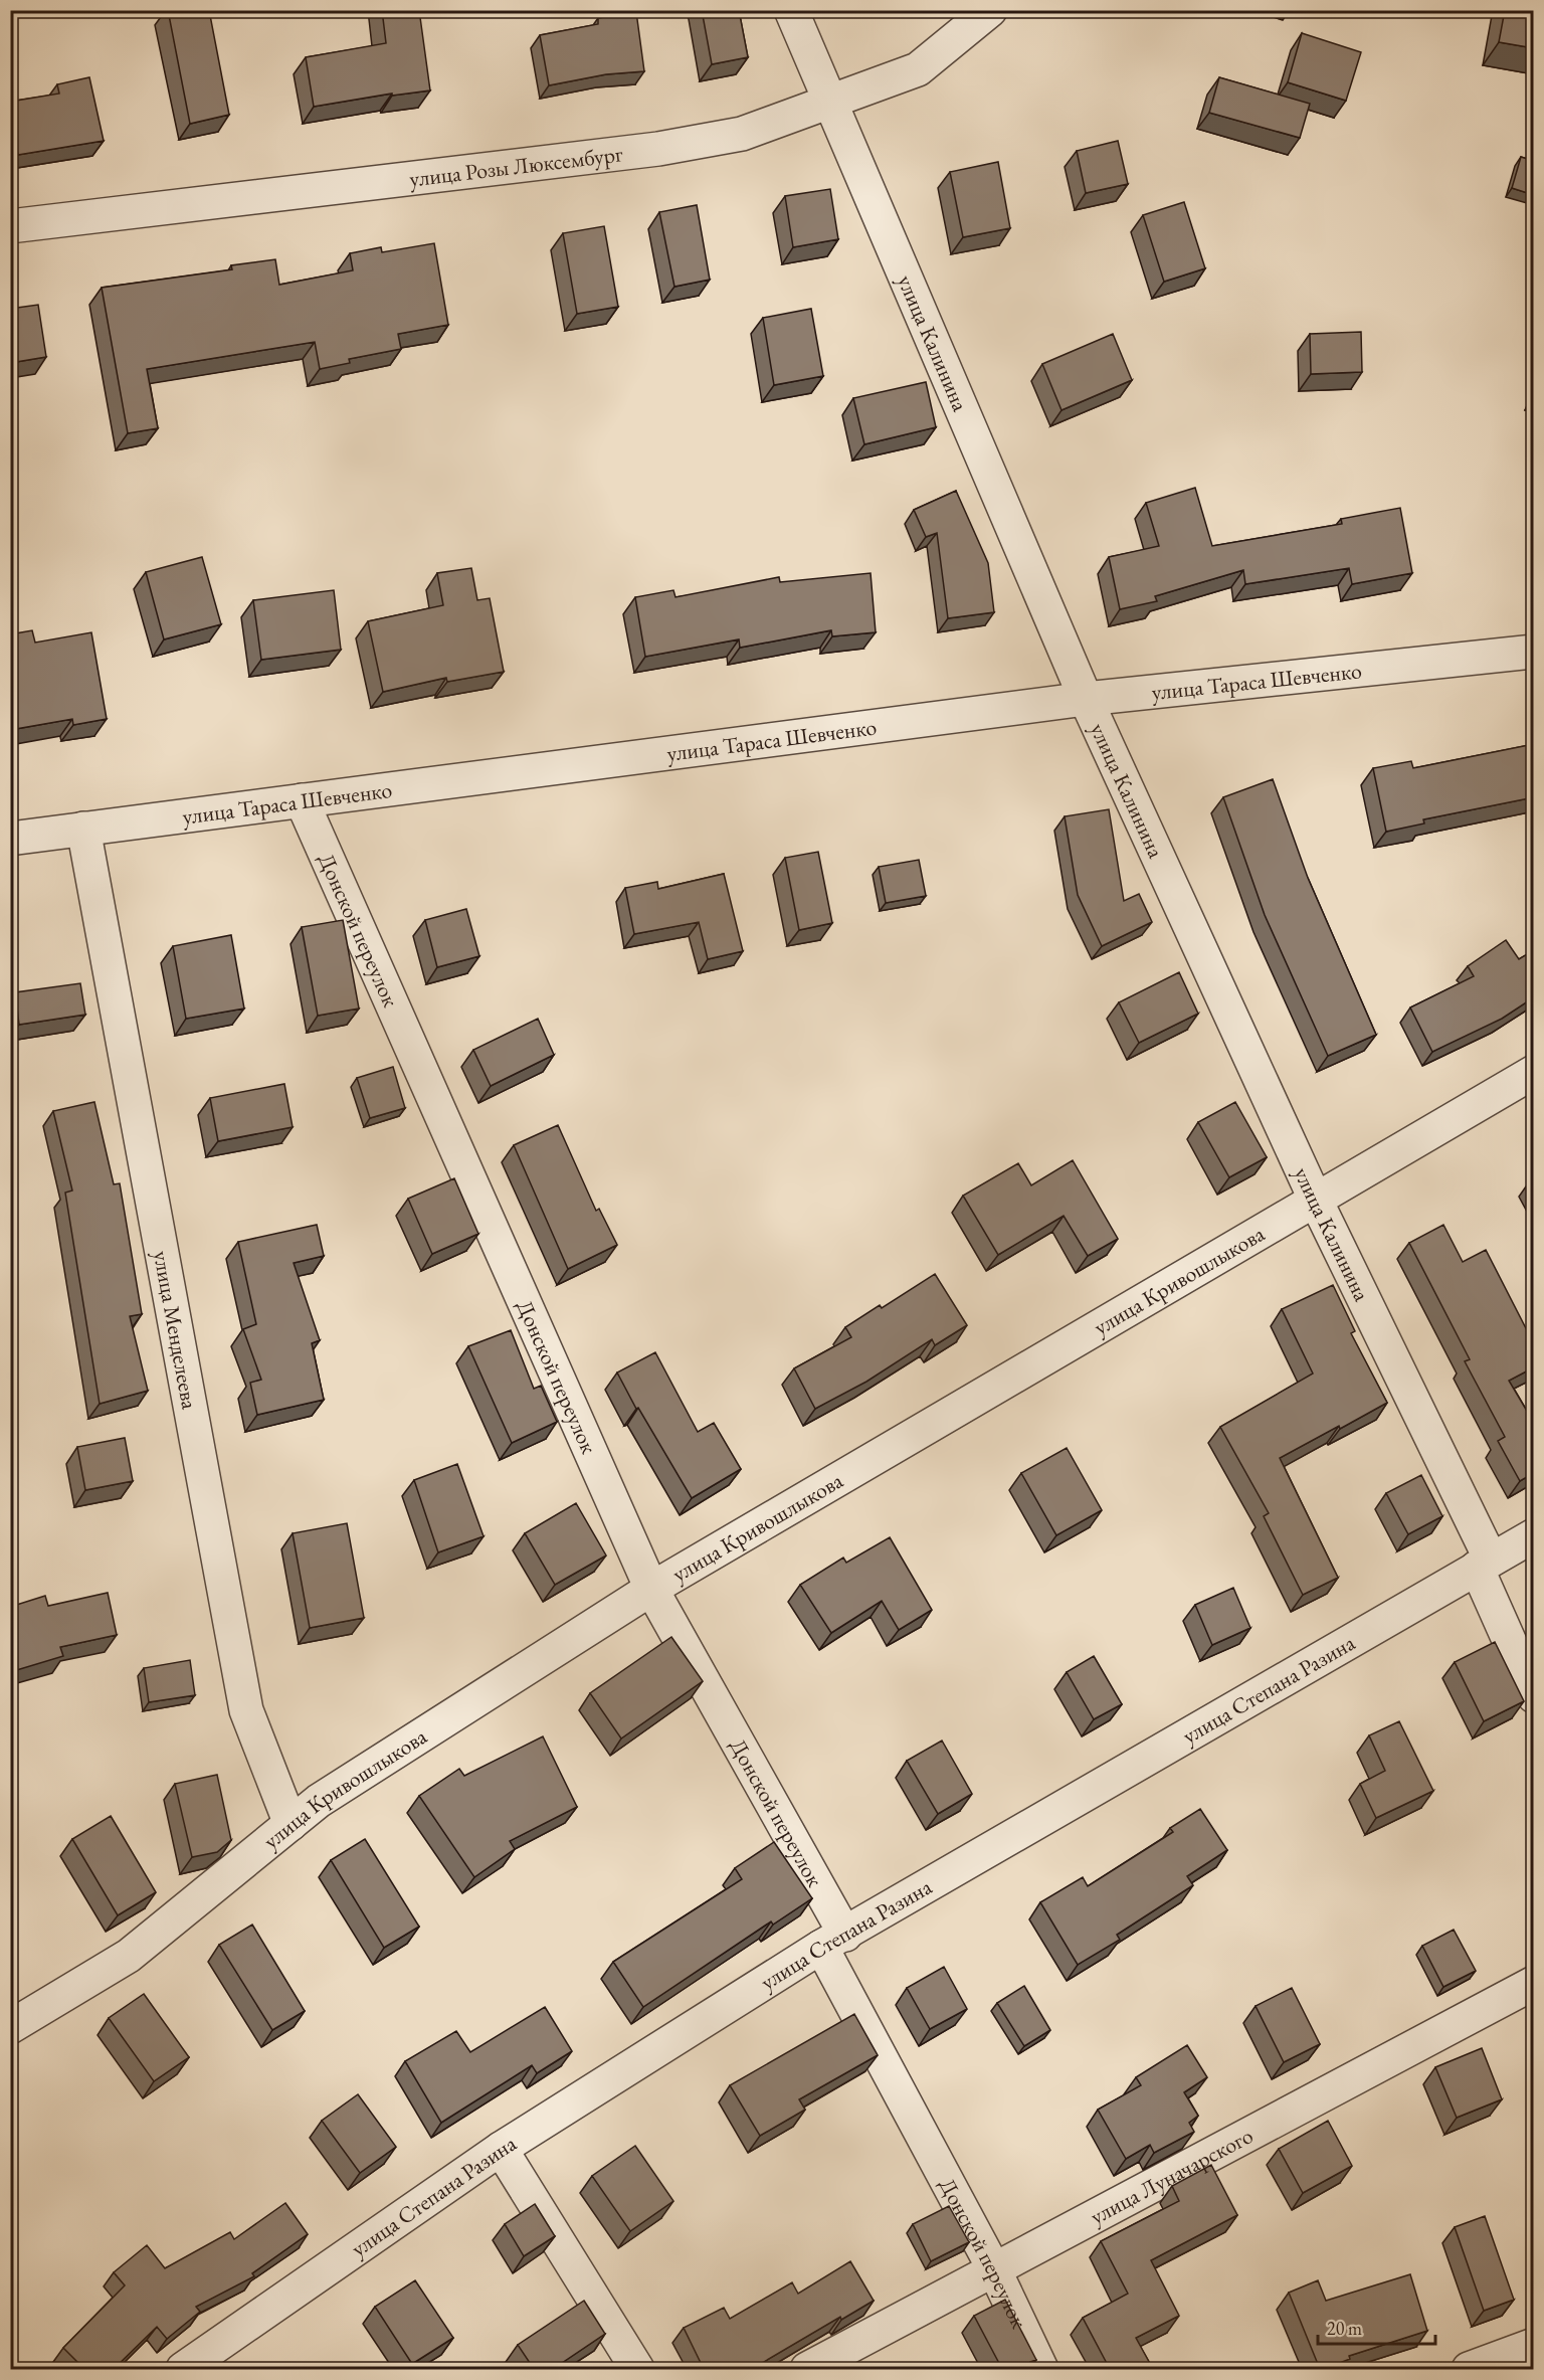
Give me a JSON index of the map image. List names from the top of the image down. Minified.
{"streets":{"street":["улица Розы Люксембург","улица Калинина","улица Тараса Шевченко","Донской переулок","улица Кривошлыкова","улица Менделеева","улица Степана Разина","улица Луначарского"]},"crossings":[["улица Розы Люксембург","улица Калинина"],["улица Калинина","улица Тараса Шевченко"],["улица Калинина","улица Кривошлыкова"],["улица Калинина","улица Степана Разина"],["улица Тараса Шевченко","Донской переулок"],["улица Тараса Шевченко","улица Менделеева"],["Донской переулок","улица Кривошлыкова"],["Донской переулок","улица Степана Разина"],["Донской переулок","улица Луначарского"],["улица Кривошлыкова","улица Менделеева"]],"scale_bar":"20 m"}
